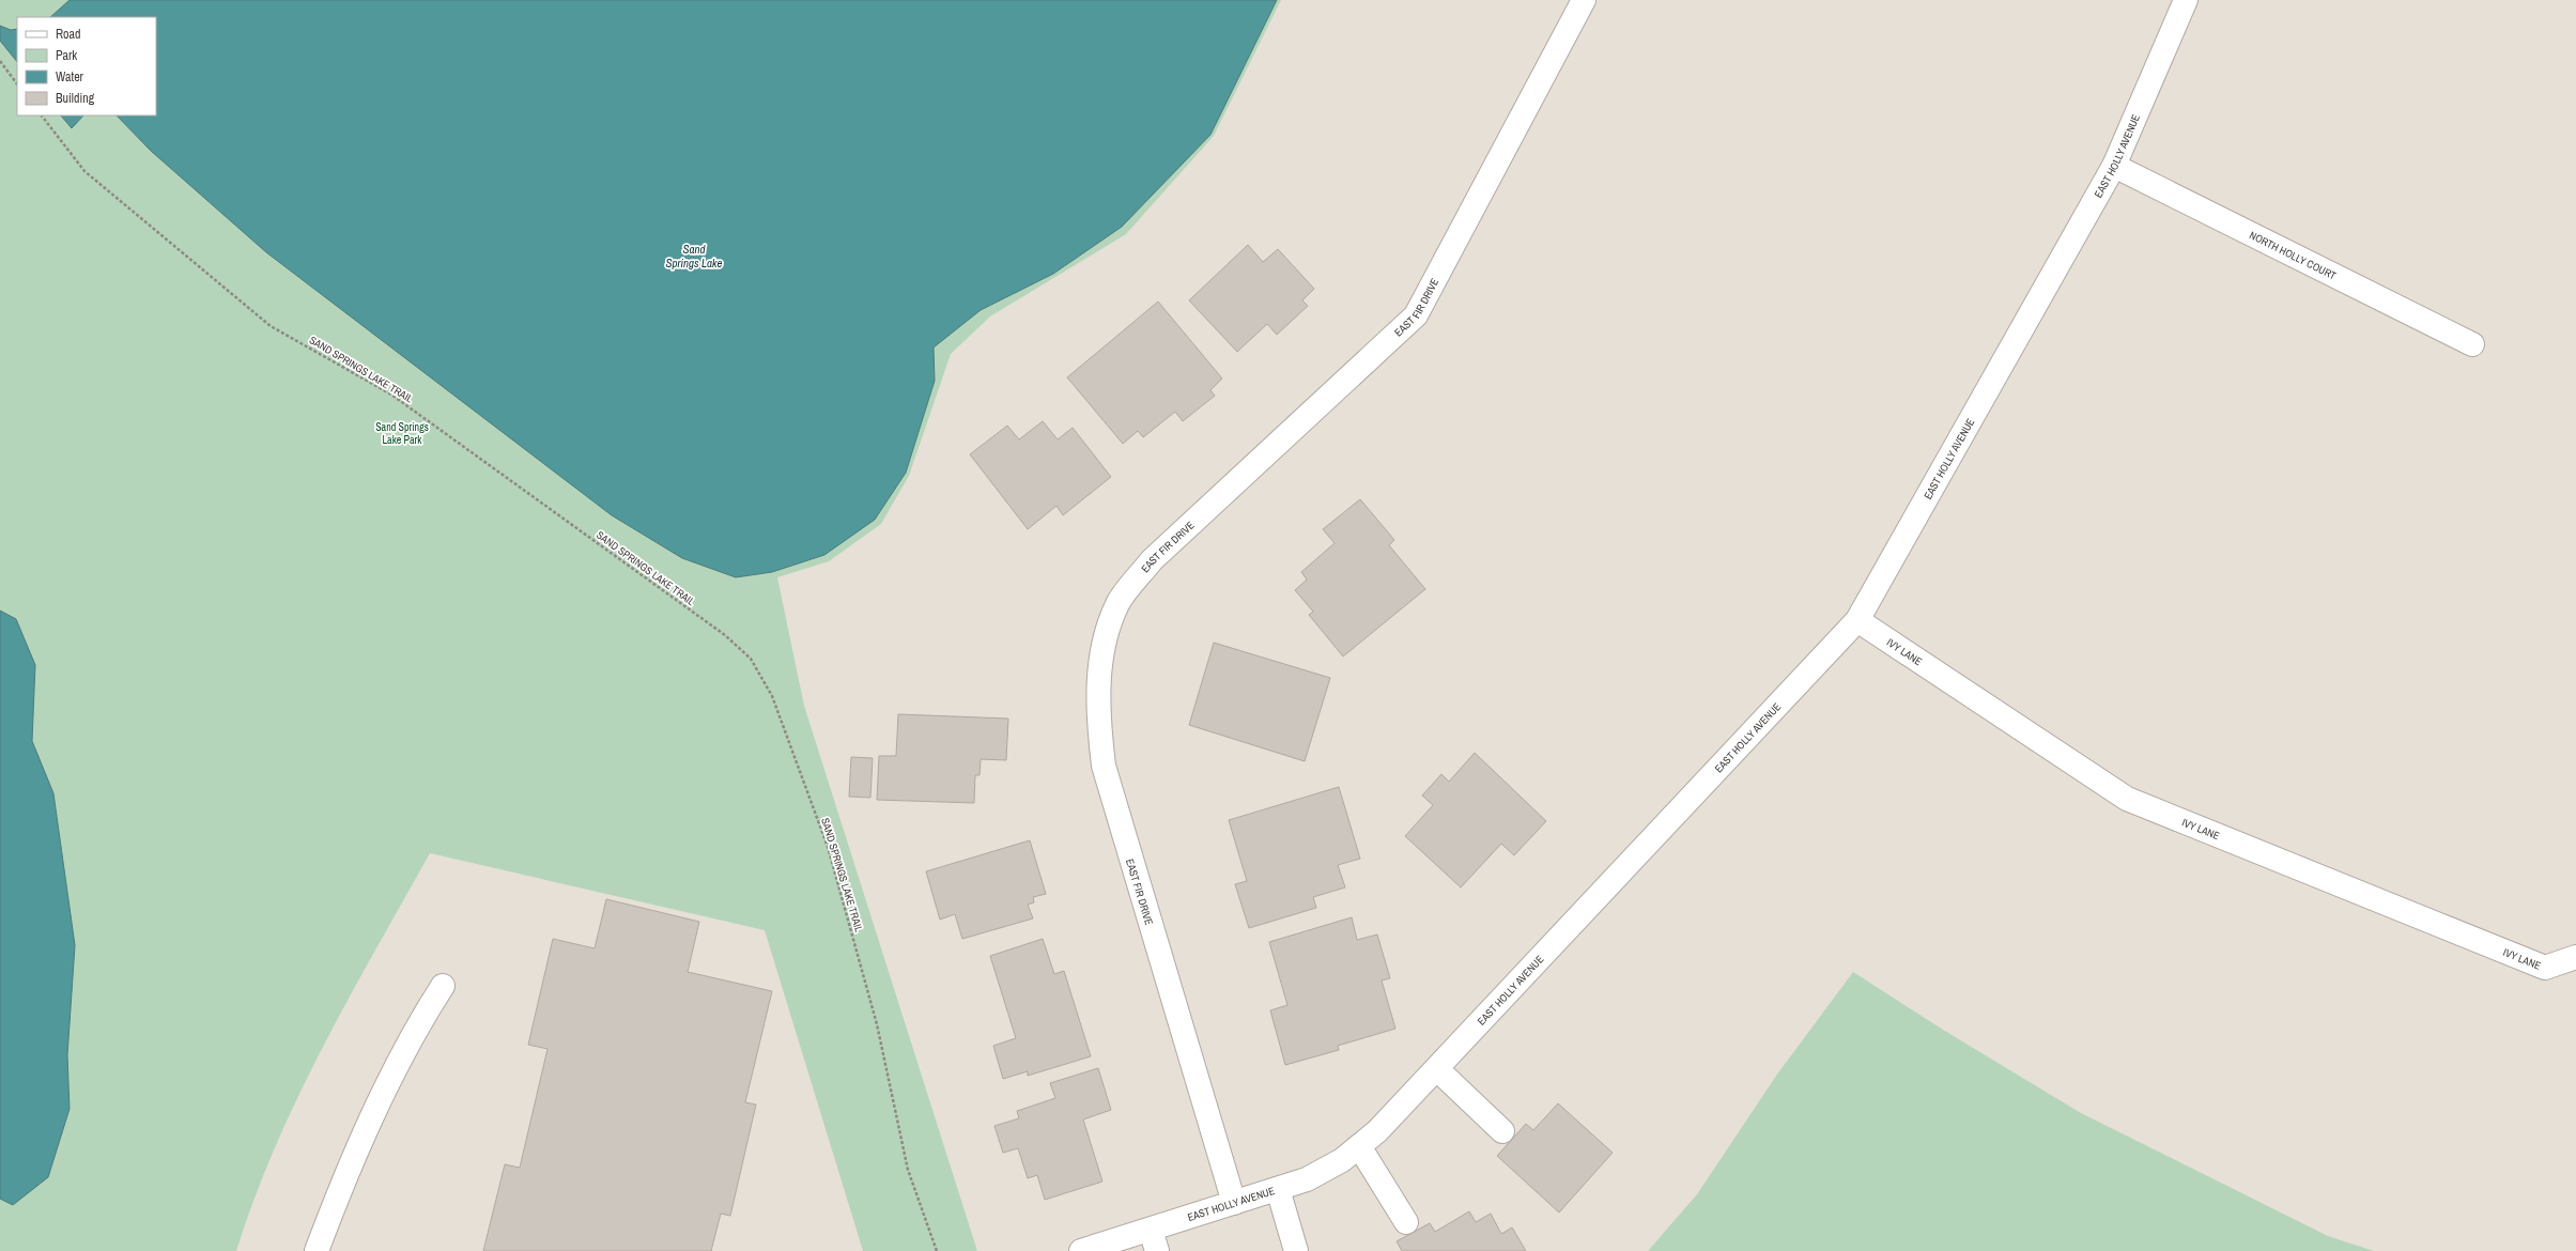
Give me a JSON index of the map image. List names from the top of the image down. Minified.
{"streets":{"street":["EAST HOLLY AVENUE","NORTH HOLLY COURT","EAST FIR DRIVE","IVY LANE"],"path":["SAND SPRINGS LAKE TRAIL"]},"crossings":[["EAST HOLLY AVENUE","NORTH HOLLY COURT"],["EAST HOLLY AVENUE","EAST FIR DRIVE"],["EAST HOLLY AVENUE","IVY LANE"]],"water":["Sand Springs Lake"],"parks":["Sand Springs Lake Park"],"legend":["Road","Park","Water","Building"]}
